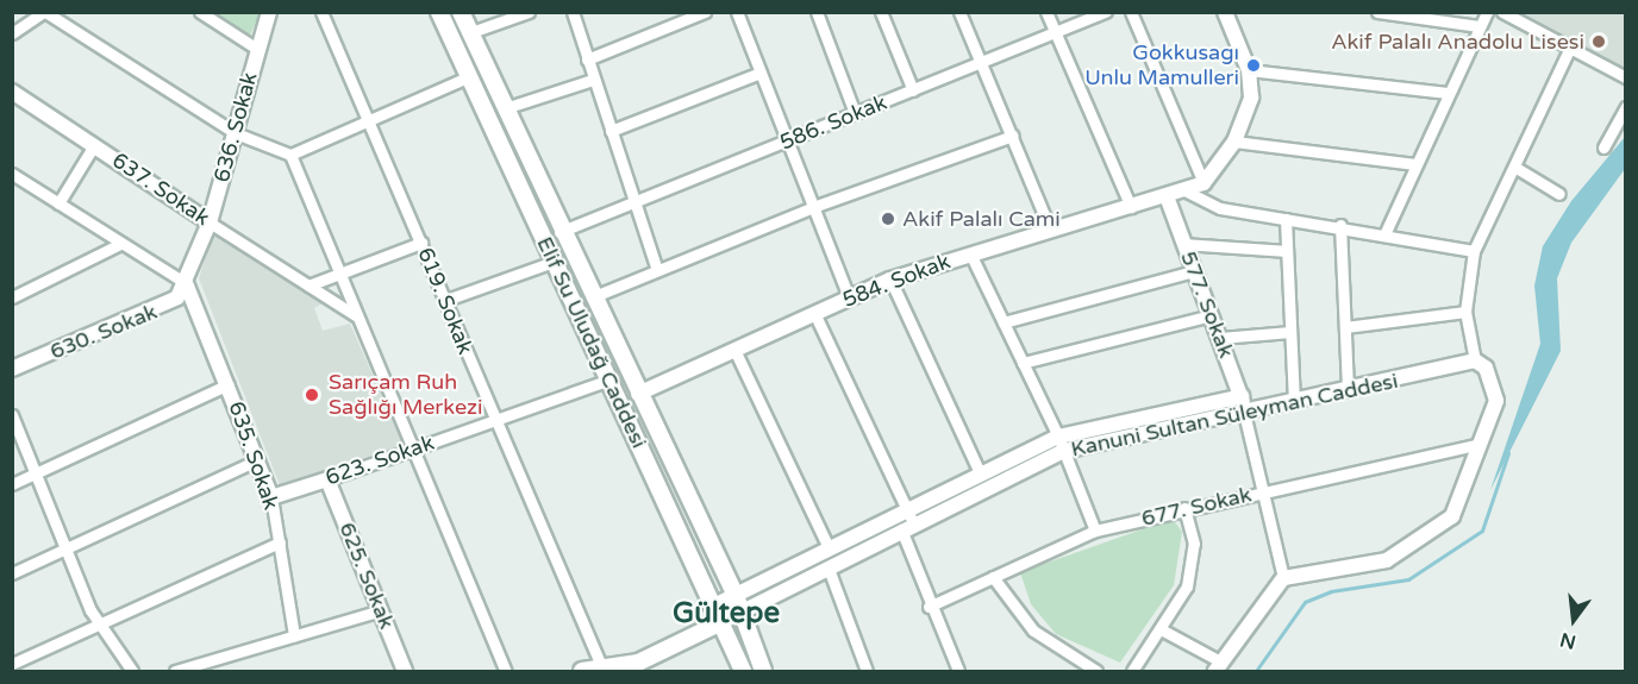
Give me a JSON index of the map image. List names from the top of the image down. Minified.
{"streets":{"main road":["Elif Su Uludağ Caddesi","Kanuni Sultan Süleyman Caddesi"],"street":["586. Sokak","636. Sokak","637. Sokak","584. Sokak","619. Sokak","577. Sokak","630. Sokak","635. Sokak","623. Sokak","677. Sokak","625. Sokak"]},"crossings":[["586. Sokak","Elif Su Uludağ Caddesi"],["636. Sokak","637. Sokak"],["636. Sokak","630. Sokak"],["636. Sokak","635. Sokak"],["584. Sokak","577. Sokak"],["584. Sokak","Elif Su Uludağ Caddesi"],["619. Sokak","623. Sokak"],["577. Sokak","Kanuni Sultan Süleyman Caddesi"],["630. Sokak","635. Sokak"],["Elif Su Uludağ Caddesi","Kanuni Sultan Süleyman Caddesi"],["Elif Su Uludağ Caddesi","623. Sokak"],["635. Sokak","623. Sokak"],["623. Sokak","625. Sokak"]],"districts":["Gültepe"],"places":["Akif Palalı Anadolu Lisesi","Gokkusagı Unlu Mamulleri","Akif Palalı Cami","Sarıçam Ruh Sağlığı Merkezi"],"north":"bottom"}
